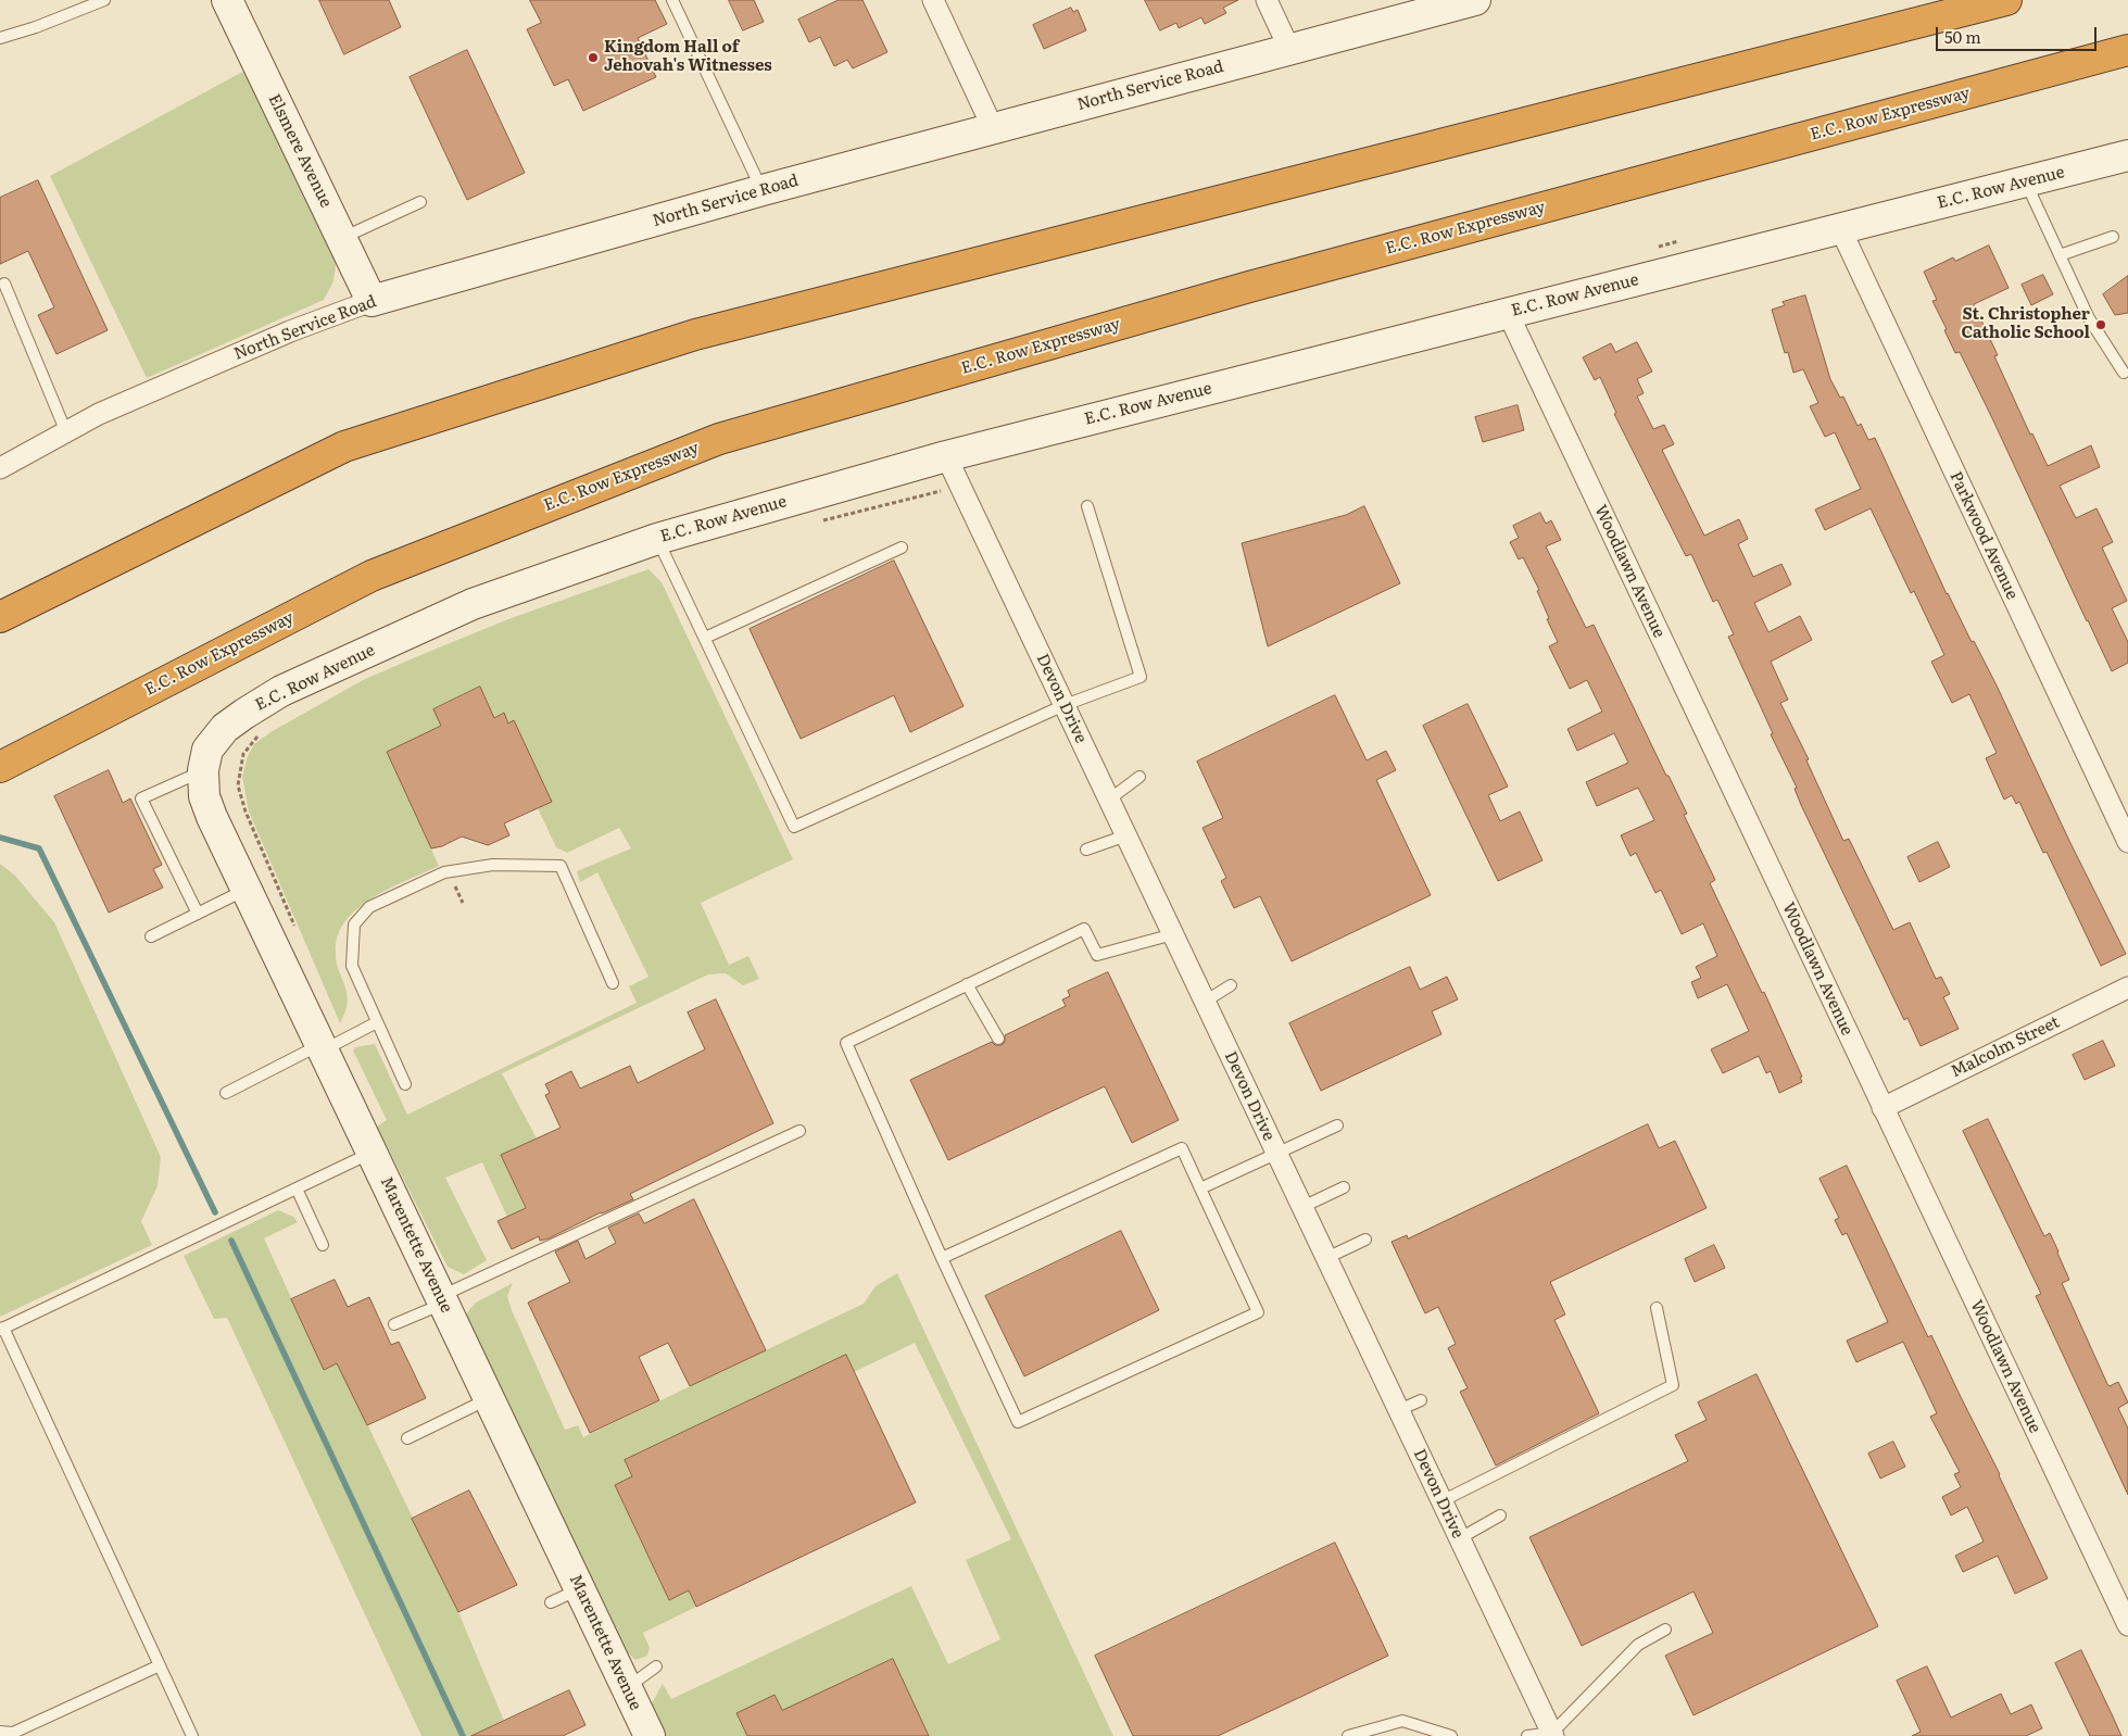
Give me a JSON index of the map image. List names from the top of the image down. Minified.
{"streets":{"highway":["E.C. Row Expressway"],"street":["North Service Road","Elsmere Avenue","E.C. Row Avenue","Parkwood Avenue","Woodlawn Avenue","Devon Drive","Malcolm Street","Marentette Avenue"]},"crossings":[["North Service Road","Elsmere Avenue"],["E.C. Row Avenue","Parkwood Avenue"],["E.C. Row Avenue","Woodlawn Avenue"],["E.C. Row Avenue","Devon Drive"],["E.C. Row Avenue","Marentette Avenue"],["Woodlawn Avenue","Malcolm Street"]],"places":["Kingdom Hall of Jehovah's Witnesses","St. Christopher Catholic School"],"scale_bar":"50 m"}
